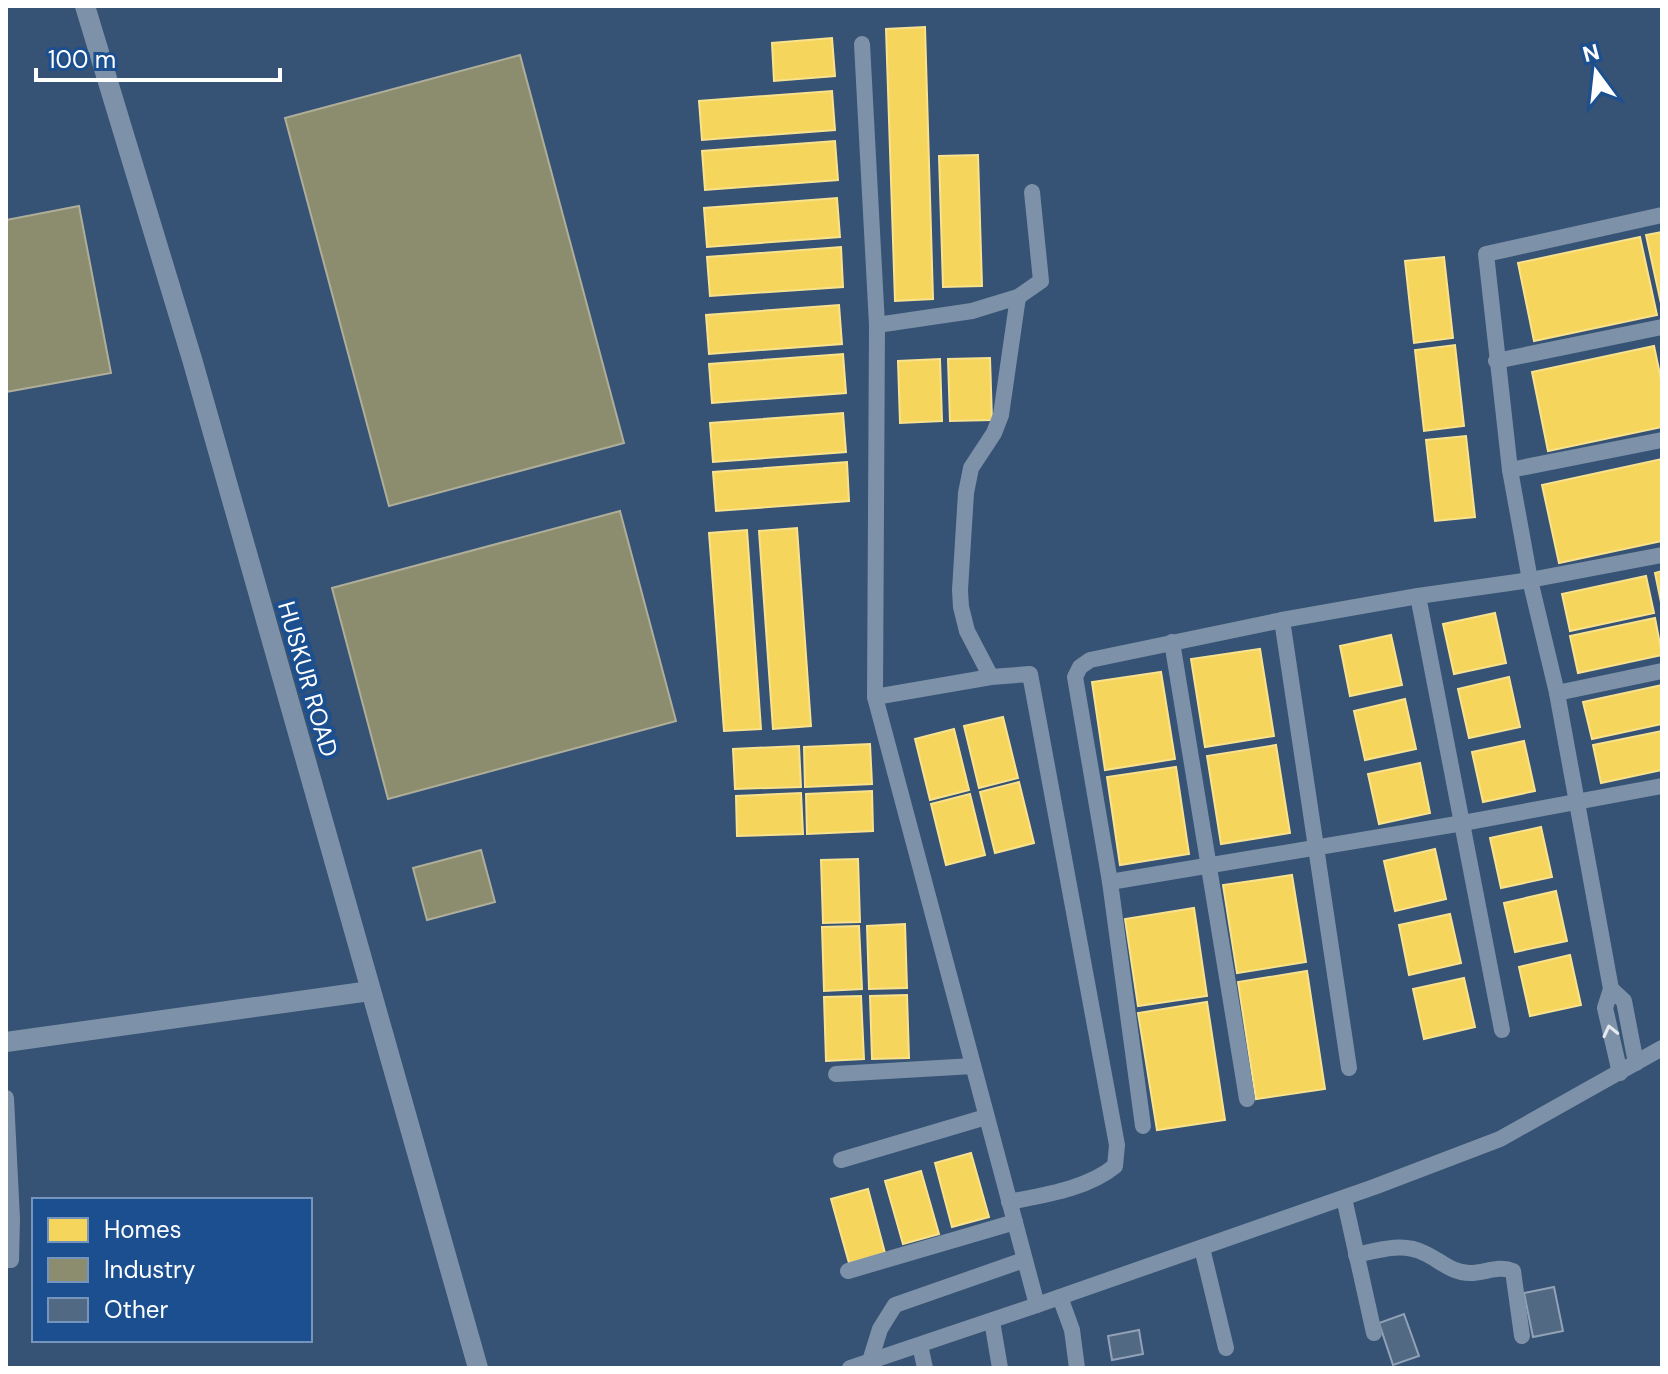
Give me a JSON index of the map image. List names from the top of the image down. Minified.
{"streets":{"street":["HUSKUR ROAD"]},"legend":["Homes","Industry","Other"],"scale_bar":"100 m","north":"top"}
